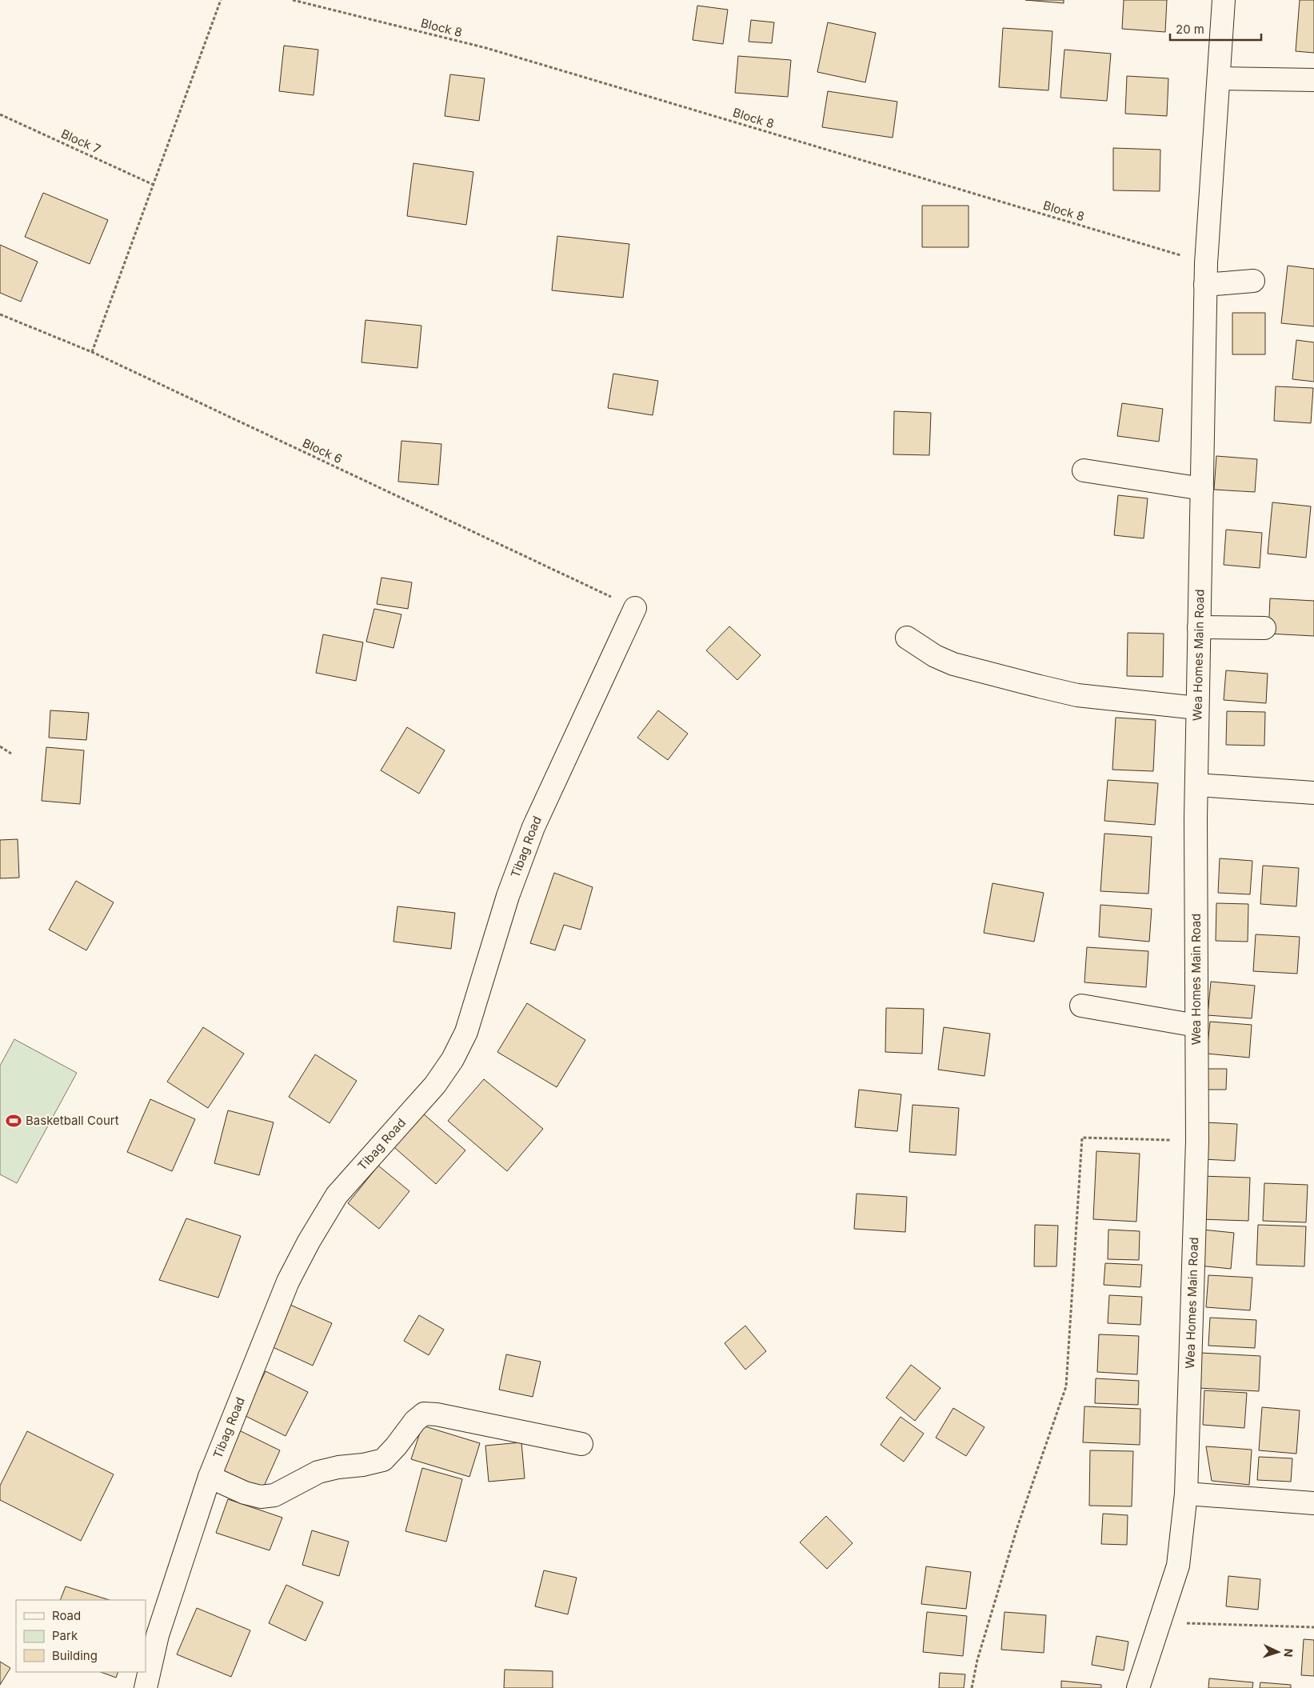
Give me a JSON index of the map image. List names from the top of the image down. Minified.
{"streets":{"street":["Wea Homes Main Road","Tibag Road"],"path":["Block 8","Block 7","Block 6"]},"crossings":[["Block 8","Wea Homes Main Road"],["Block 6","Tibag Road"]],"places":{"sports":["Basketball Court"]},"legend":["Road","Park","Building"],"scale_bar":"20 m","north":"right"}
